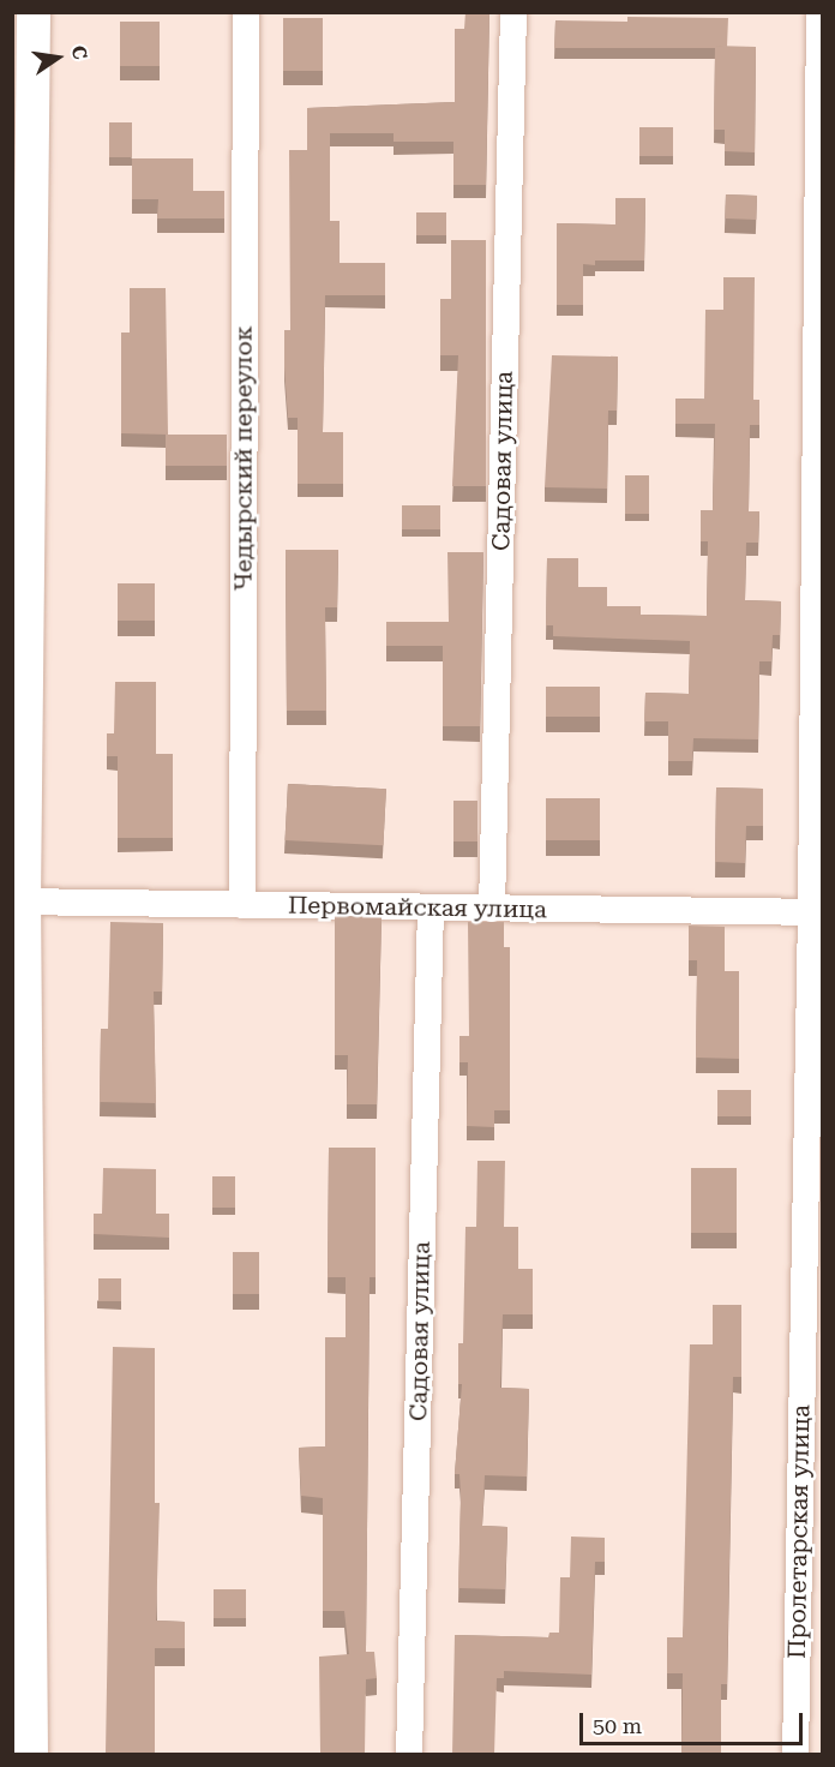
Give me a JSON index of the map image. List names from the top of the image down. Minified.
{"streets":{"street":["Чедырский переулок","Садовая улица","Первомайская улица","Пролетарская улица"]},"crossings":[["Чедырский переулок","Первомайская улица"],["Садовая улица","Первомайская улица"],["Первомайская улица","Пролетарская улица"]],"scale_bar":"50 m","north":"right"}
